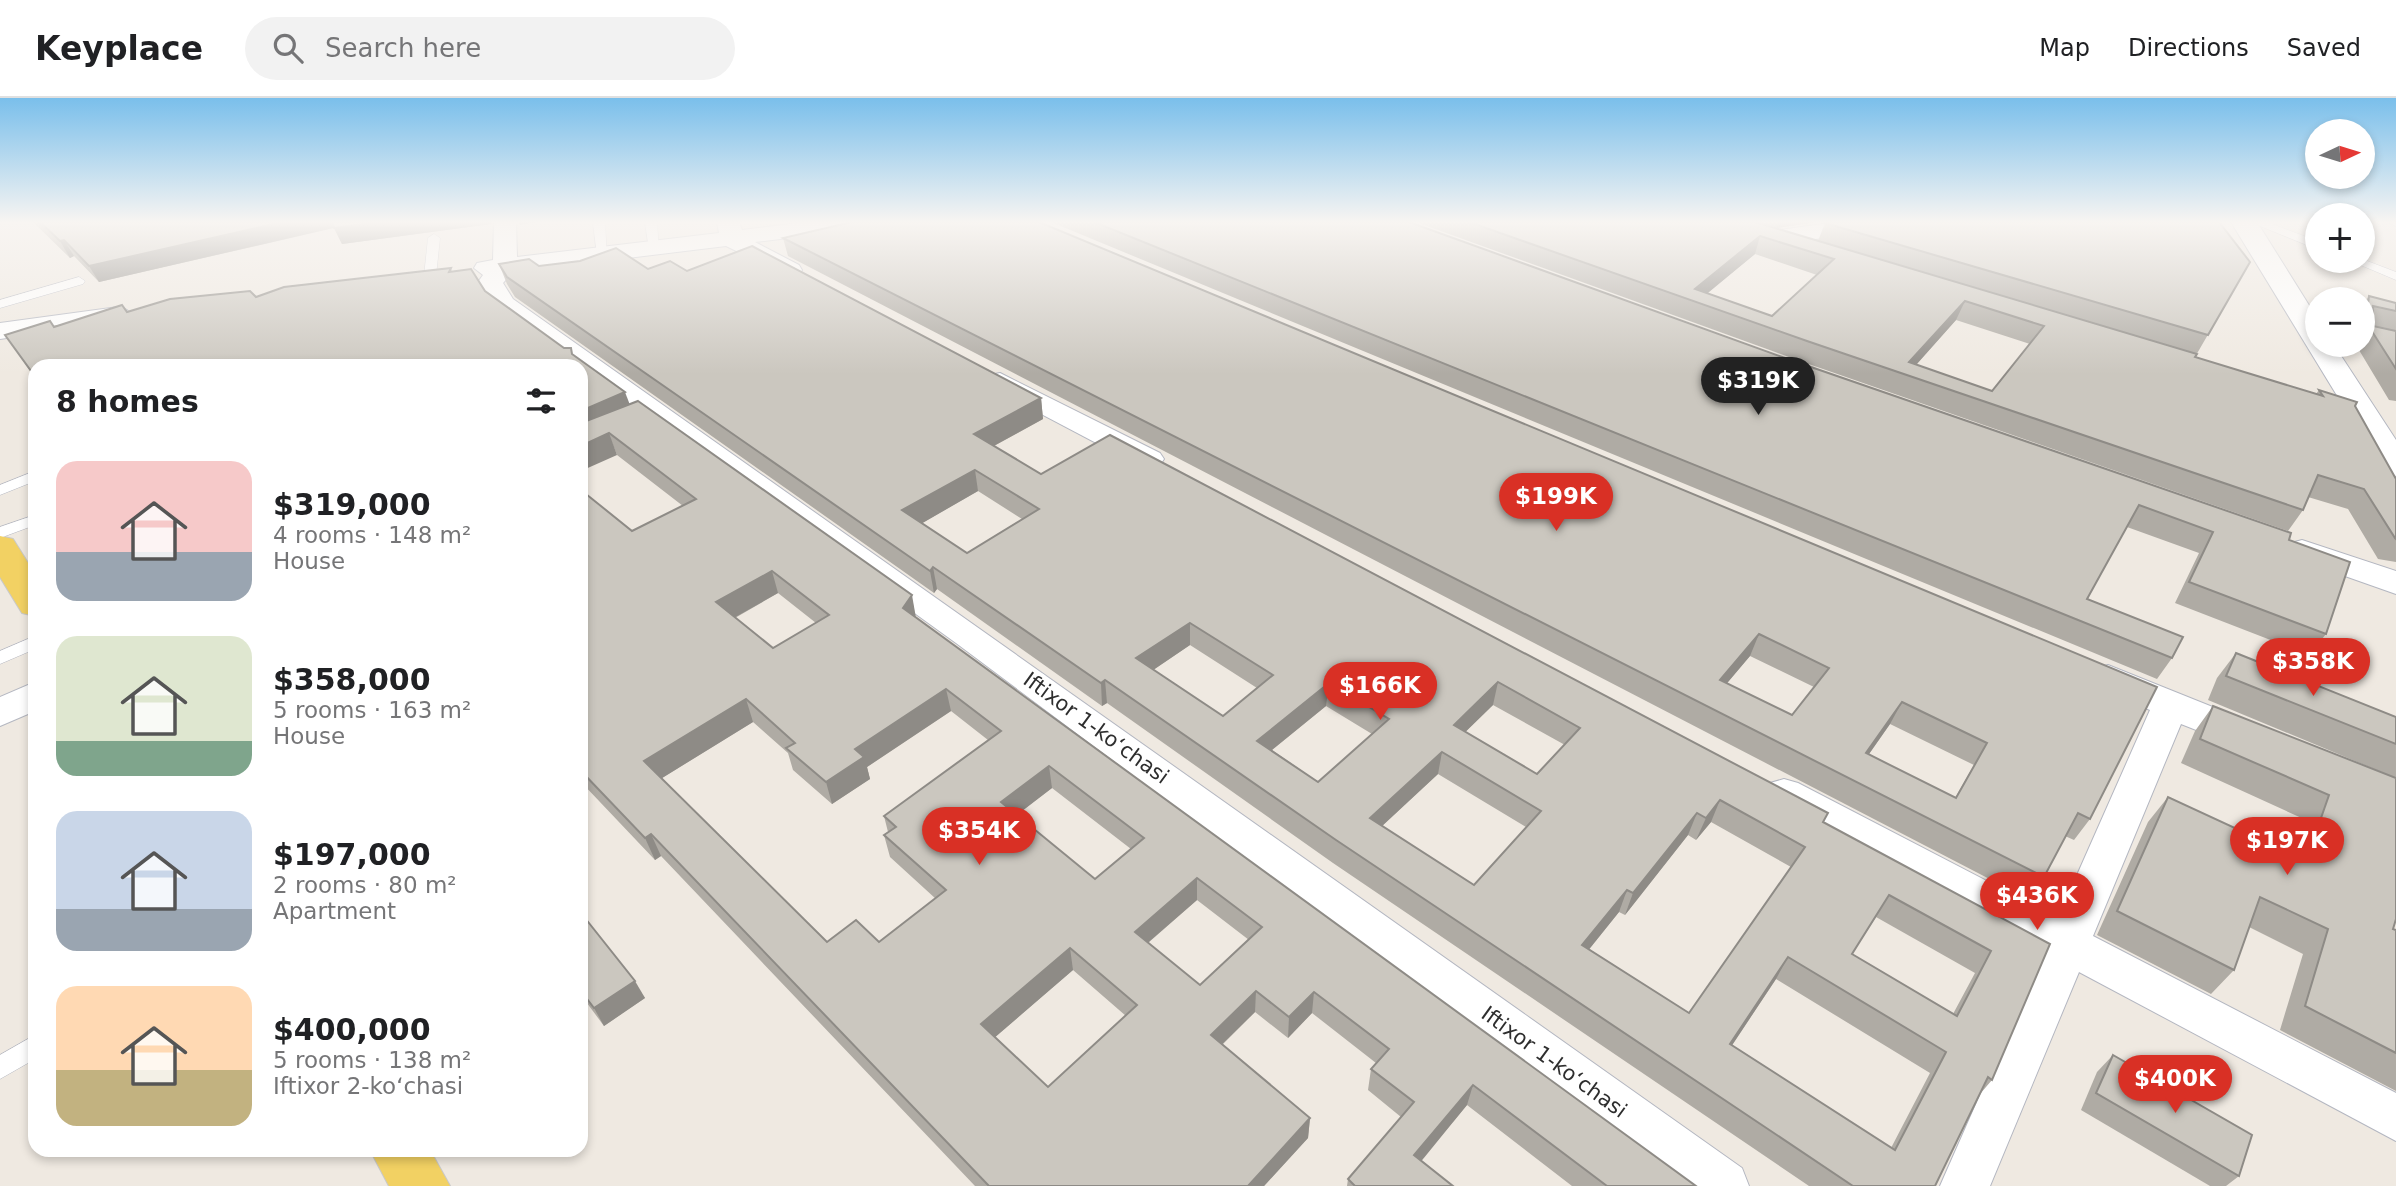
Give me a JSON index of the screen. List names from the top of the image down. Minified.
{"streets":{"street":["Iftixor 1-koʻchasi"]},"north":"right","page":{"header":"Keyplace","search":"Search here","nav":["Map","Directions","Saved"],"map_buttons":["+","−"],"price":["$319K","$199K","$358K","$166K","$354K","$197K","$436K","$400K"],"heading":"8 homes","list":[{"name":"$319,000","note":"4 rooms · 148 m² · House"},{"name":"$358,000","note":"5 rooms · 163 m² · House"},{"name":"$197,000","note":"2 rooms · 80 m² · Apartment"},{"name":"$400,000","note":"5 rooms · 138 m² · Iftixor 2-koʻchasi"}]}}
